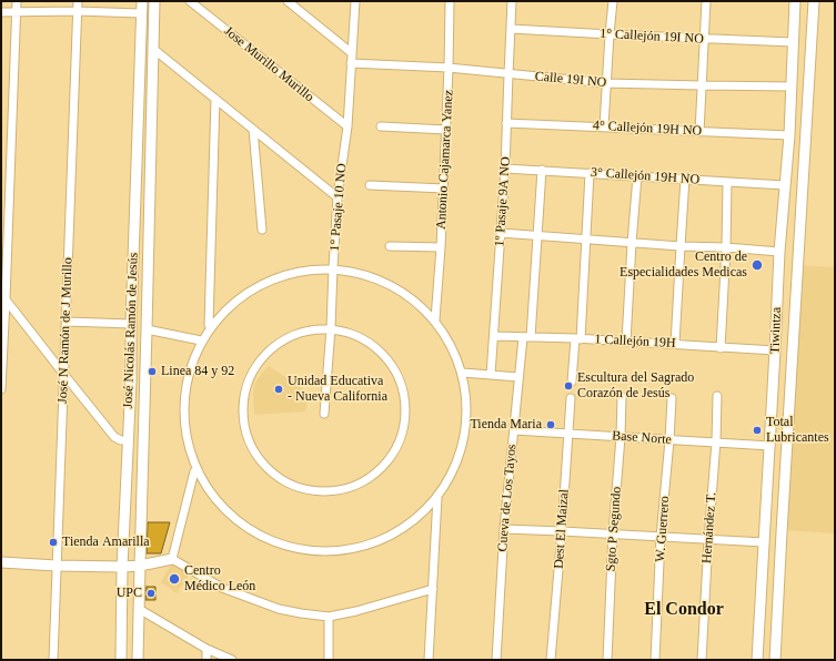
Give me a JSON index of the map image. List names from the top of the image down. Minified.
{"streets":{"street":["1° Callejón 19I NO","Jose Murillo Murillo","Calle 19I NO","4° Callejón 19H NO","Antonio Cajamarca Yanez","3° Callejón 19H NO","1º Pasaje 9A NO","1° Pasaje 10 NO","José N Ramón de J Murillo","José Nicolás Ramón de Jesús","Tiwintza","1 Callejón 19H","Base Norte","Cueva de Los Tayos","Hernández T.","Dest El Maizal","Sgto P Segundo","W. Guerrero"]},"crossings":[["1° Callejón 19I NO","1º Pasaje 9A NO"],["1° Callejón 19I NO","Tiwintza"],["Jose Murillo Murillo","1° Pasaje 10 NO"],["Calle 19I NO","Antonio Cajamarca Yanez"],["Calle 19I NO","1º Pasaje 9A NO"],["Calle 19I NO","1° Pasaje 10 NO"],["Calle 19I NO","Tiwintza"],["4° Callejón 19H NO","1º Pasaje 9A NO"],["4° Callejón 19H NO","Tiwintza"],["3° Callejón 19H NO","1º Pasaje 9A NO"],["3° Callejón 19H NO","Tiwintza"],["3° Callejón 19H NO","Cueva de Los Tayos"],["1º Pasaje 9A NO","1 Callejón 19H"],["Tiwintza","1 Callejón 19H"],["Tiwintza","Base Norte"],["1 Callejón 19H","Cueva de Los Tayos"],["Base Norte","Cueva de Los Tayos"],["Base Norte","Hernández T."],["Base Norte","Dest El Maizal"],["Base Norte","Sgto P Segundo"],["Base Norte","W. Guerrero"]],"districts":["El Condor"],"places":["Centro de Especialidades Medicas","Linea 84 y 92","Escultura del Sagrado Corazón de Jesús","Unidad Educativa - Nueva California","Tienda Maria","Total Lubricantes","Tienda Amarilla","Centro Médico León","UPC"]}
